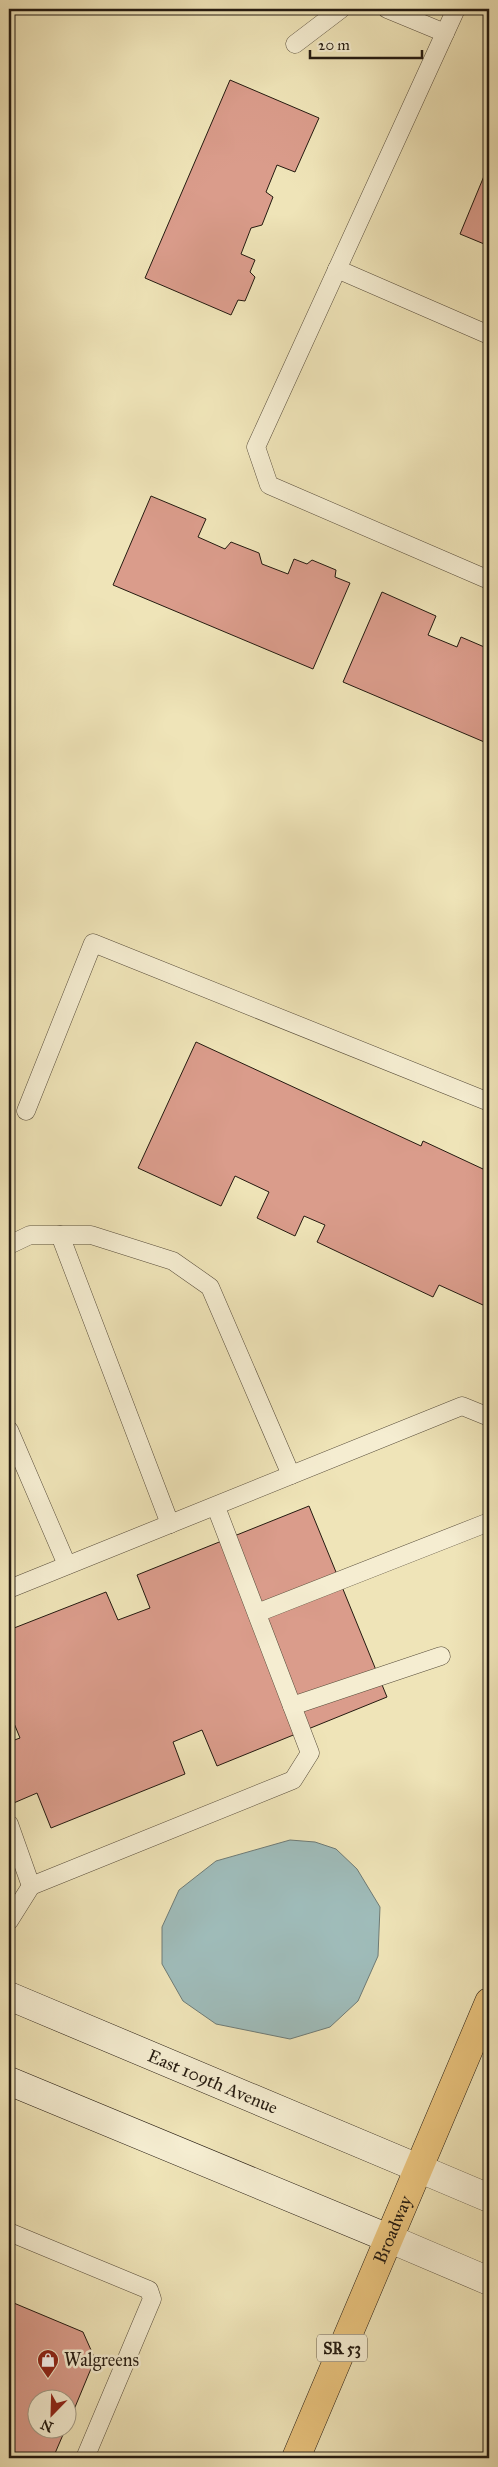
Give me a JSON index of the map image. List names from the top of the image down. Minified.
{"streets":{"main road":["East 109th Avenue","Broadway","SR 53"]},"crossings":[["East 109th Avenue","Broadway"]],"places":{"shop":["Walgreens"]},"scale_bar":"20 m","north":"bottom left"}
